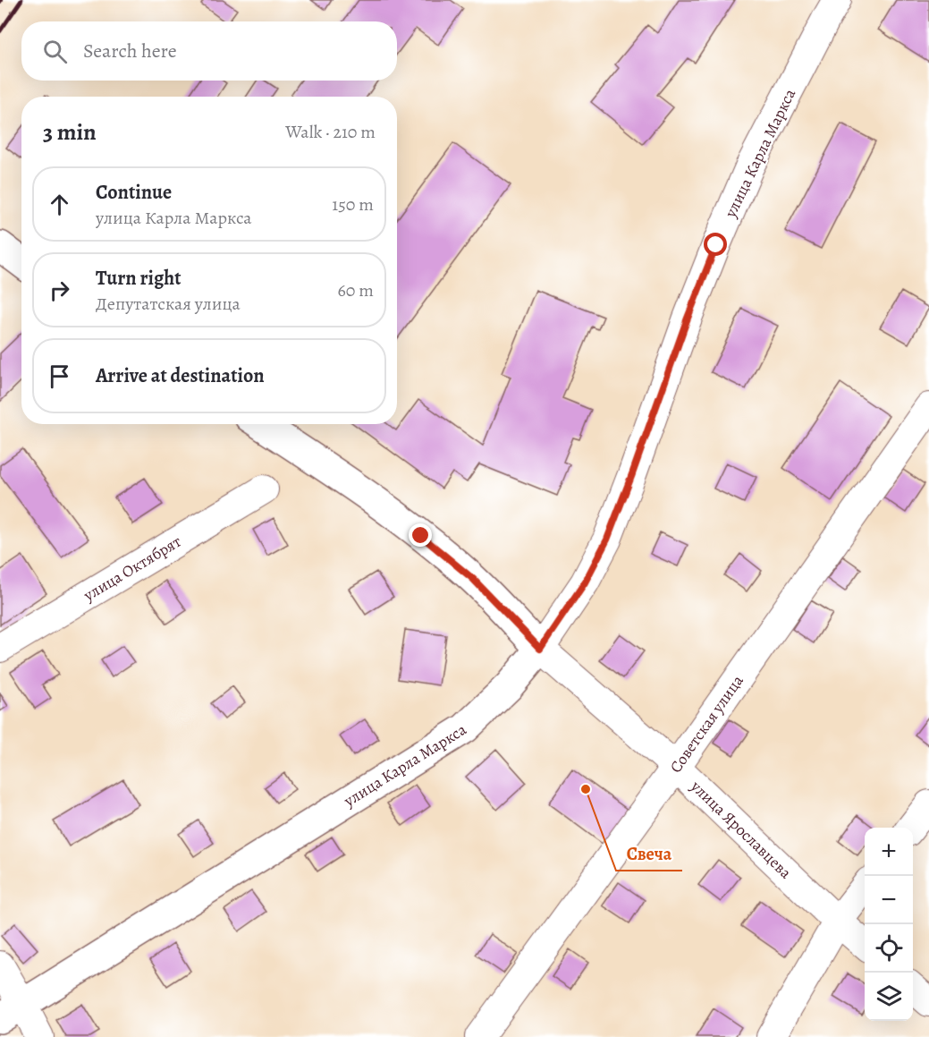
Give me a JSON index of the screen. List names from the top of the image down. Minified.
{"streets":{"main road":["улица Карла Маркса"],"street":["улица Октябрят","Советская улица","улица Ярославцева"]},"crossings":[["улица Карла Маркса","улица Ярославцева"],["Советская улица","улица Ярославцева"]],"places":["Свеча"],"page":{"search":"Search here","heading":["3 min","Walk · 210 m"],"list":[["Continue","улица Карла Маркса","150 m"],["Turn right","Депутатская улица","60 m"],"Arrive at destination"],"map_buttons":["+","−"]}}
